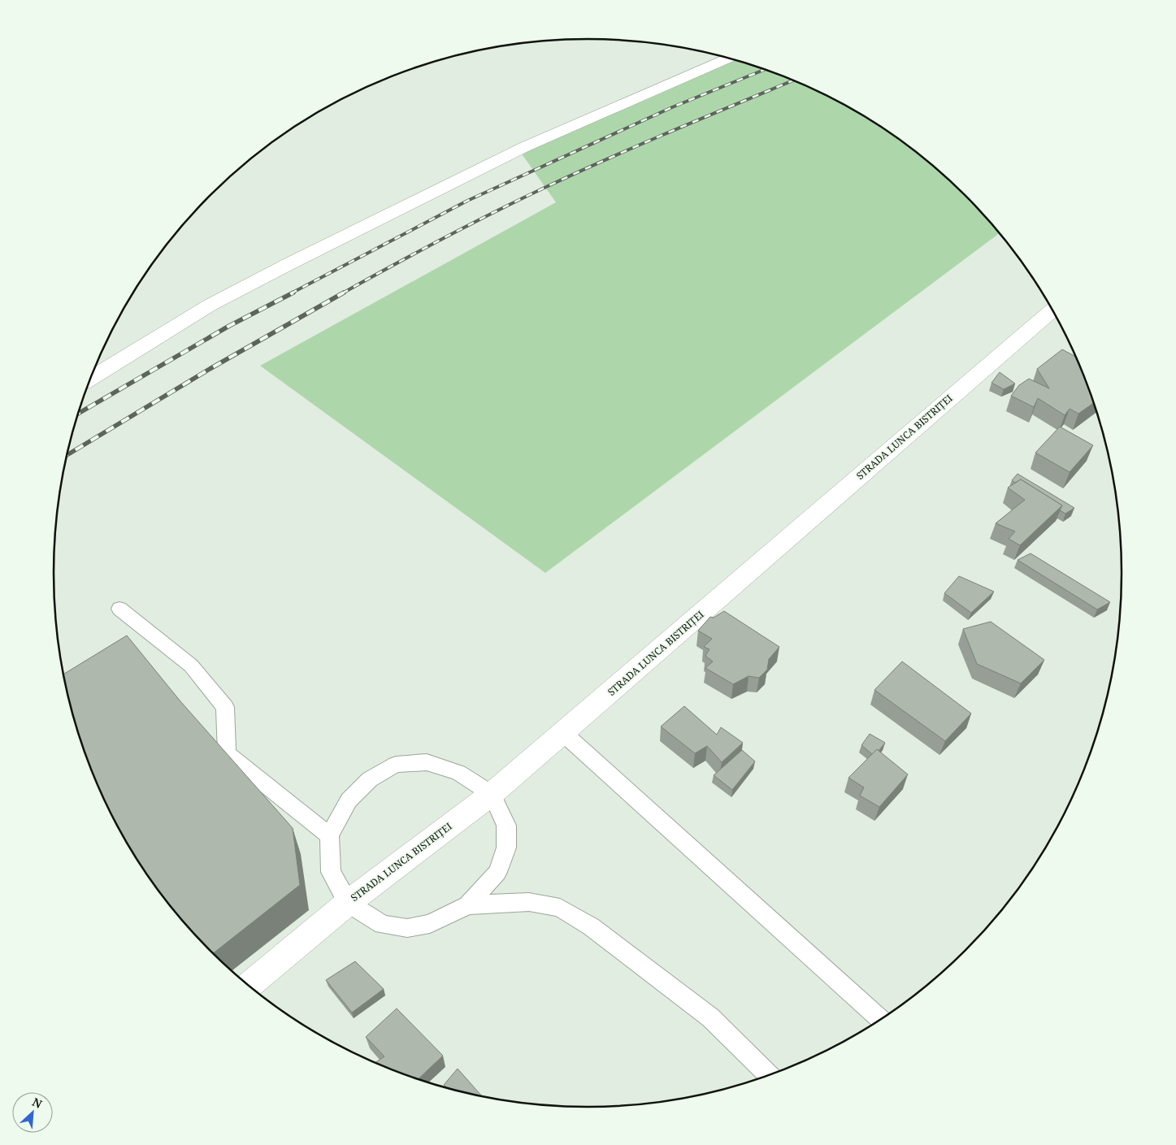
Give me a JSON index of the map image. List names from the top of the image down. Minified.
{"streets":{"street":["STRADA LUNCA BISTRIȚEI"]},"north":"top right"}
